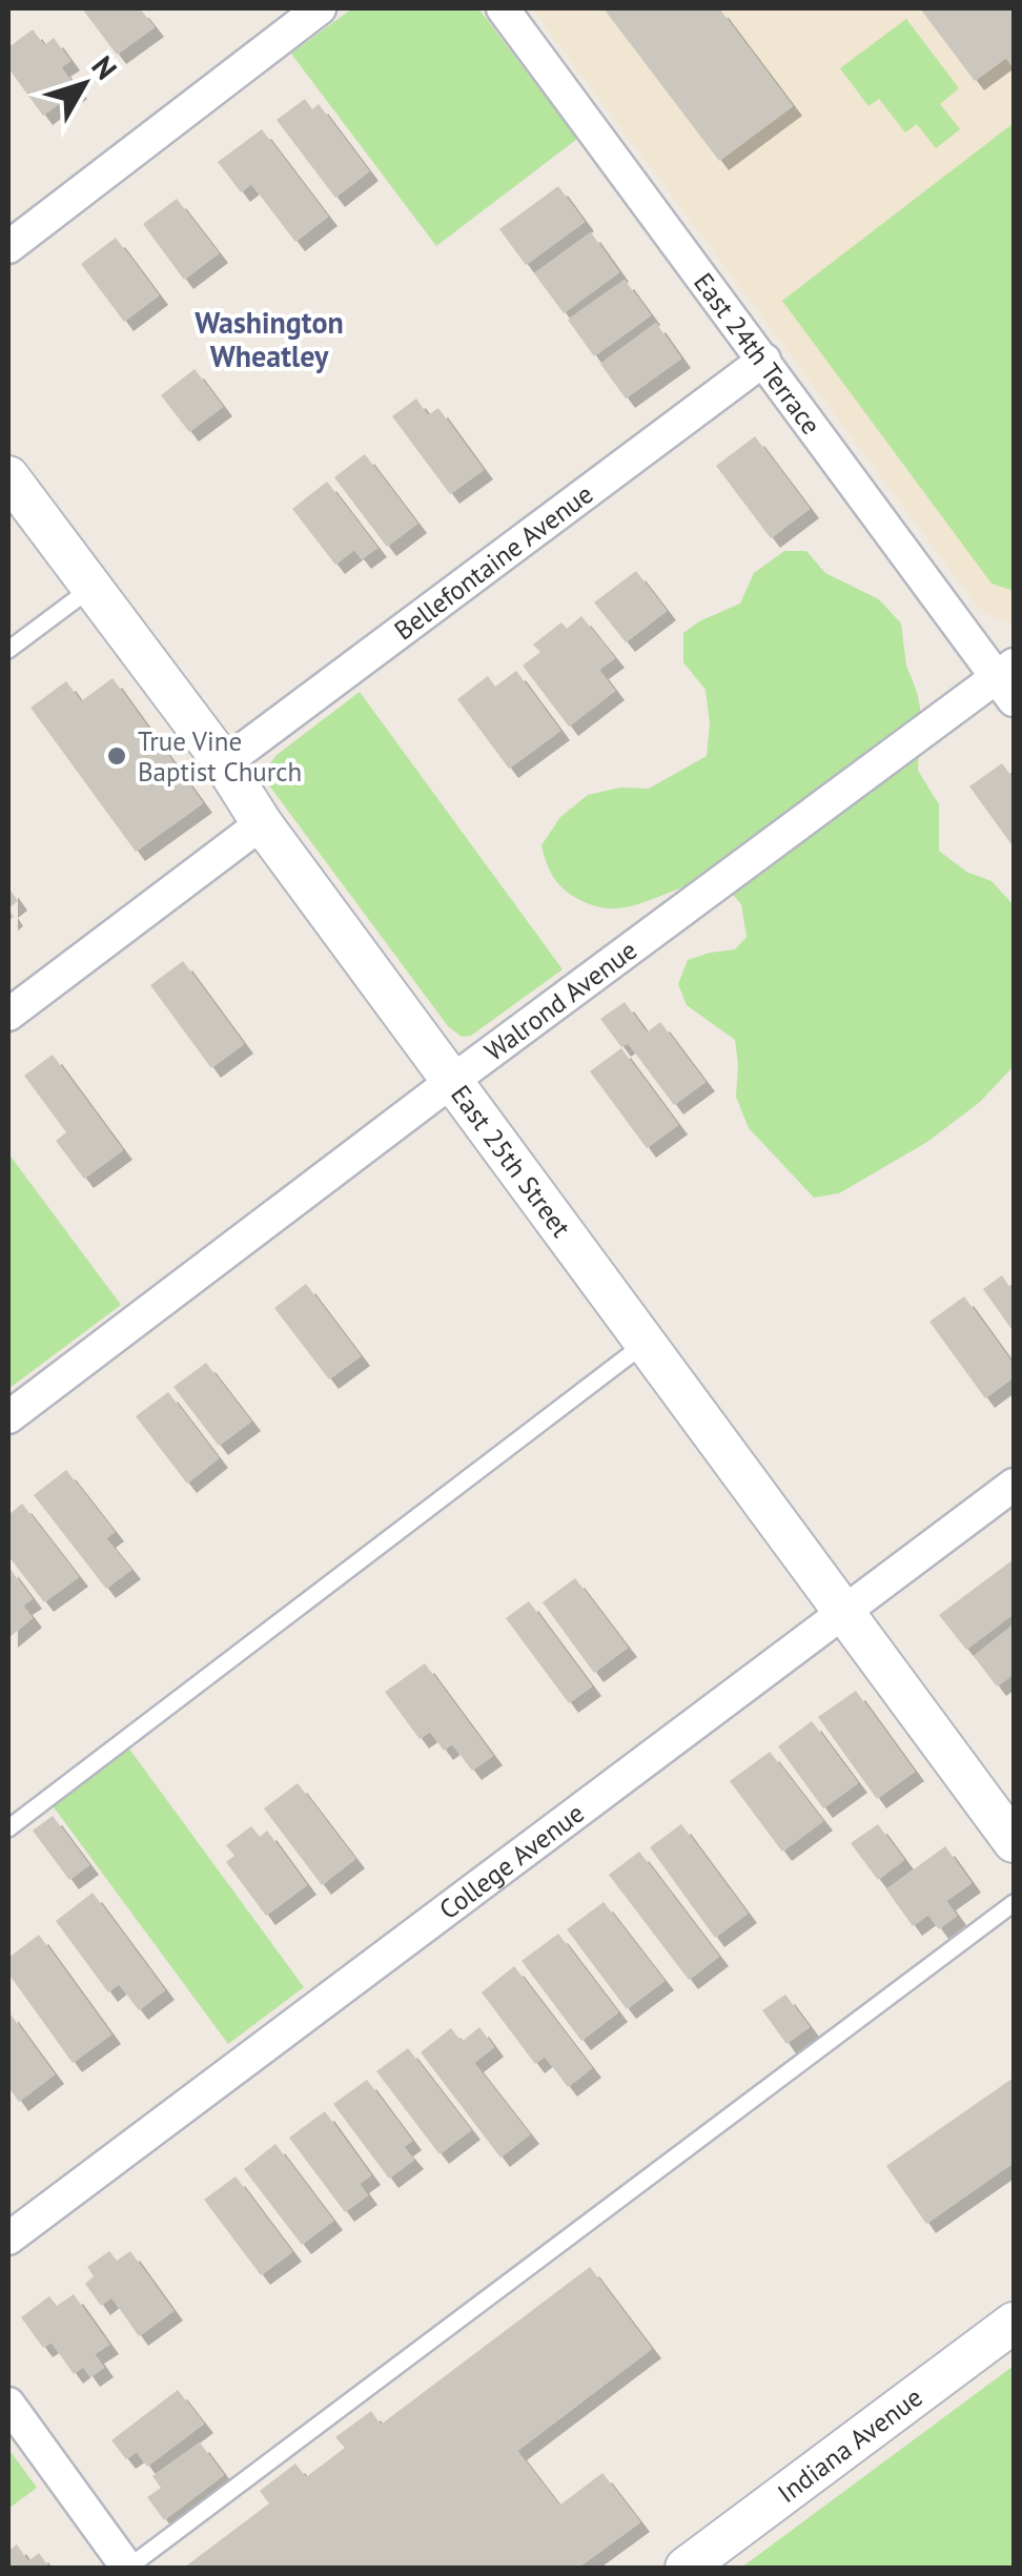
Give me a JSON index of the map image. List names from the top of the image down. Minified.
{"streets":{"street":["East 24th Terrace","Bellefontaine Avenue","Walrond Avenue","East 25th Street","College Avenue","Indiana Avenue"]},"crossings":[["East 24th Terrace","Bellefontaine Avenue"],["East 24th Terrace","Walrond Avenue"],["Bellefontaine Avenue","East 25th Street"],["Walrond Avenue","East 25th Street"],["East 25th Street","College Avenue"]],"districts":["Washington Wheatley"],"places":["True Vine Baptist Church"],"north":"top right"}
